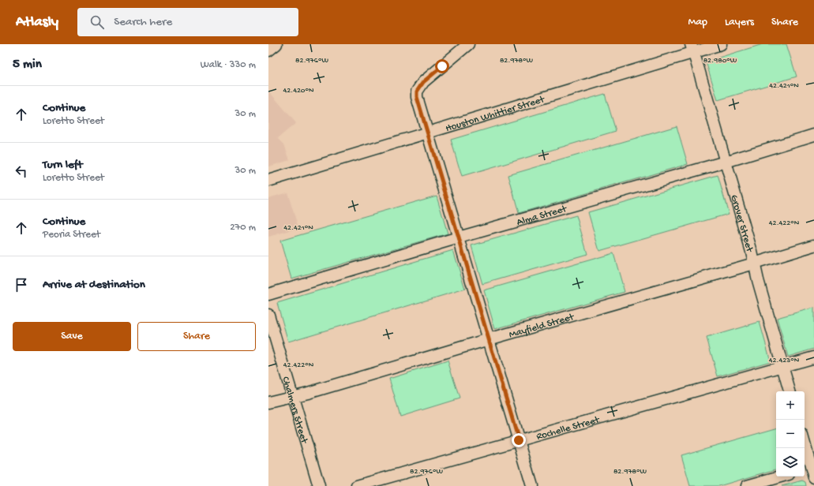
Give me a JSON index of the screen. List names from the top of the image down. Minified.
{"streets":{"street":["Houston Whittier Street","Alma Street","Grover Street","Mayfield Street","Chalmers Street","Rochelle Street"]},"crossings":[["Houston Whittier Street","Grover Street"],["Alma Street","Grover Street"],["Grover Street","Mayfield Street"],["Grover Street","Rochelle Street"],["Mayfield Street","Chalmers Street"]],"page":{"header":"Atlasly","search":"Search here","nav":["Map","Layers","Share"],"heading":["5 min","Walk · 330 m"],"list":[["Continue","Loretto Street","30 m"],["Turn left","Loretto Street","30 m"],["Continue","Peoria Street","270 m"],"Arrive at destination"],"buttons":["Save","Share"],"map_buttons":["+","−"]},"coordinates":["82.976°W","82.978°W","82.980°W","42.421°N","42.420°N","42.422°N","42.423°N"]}
